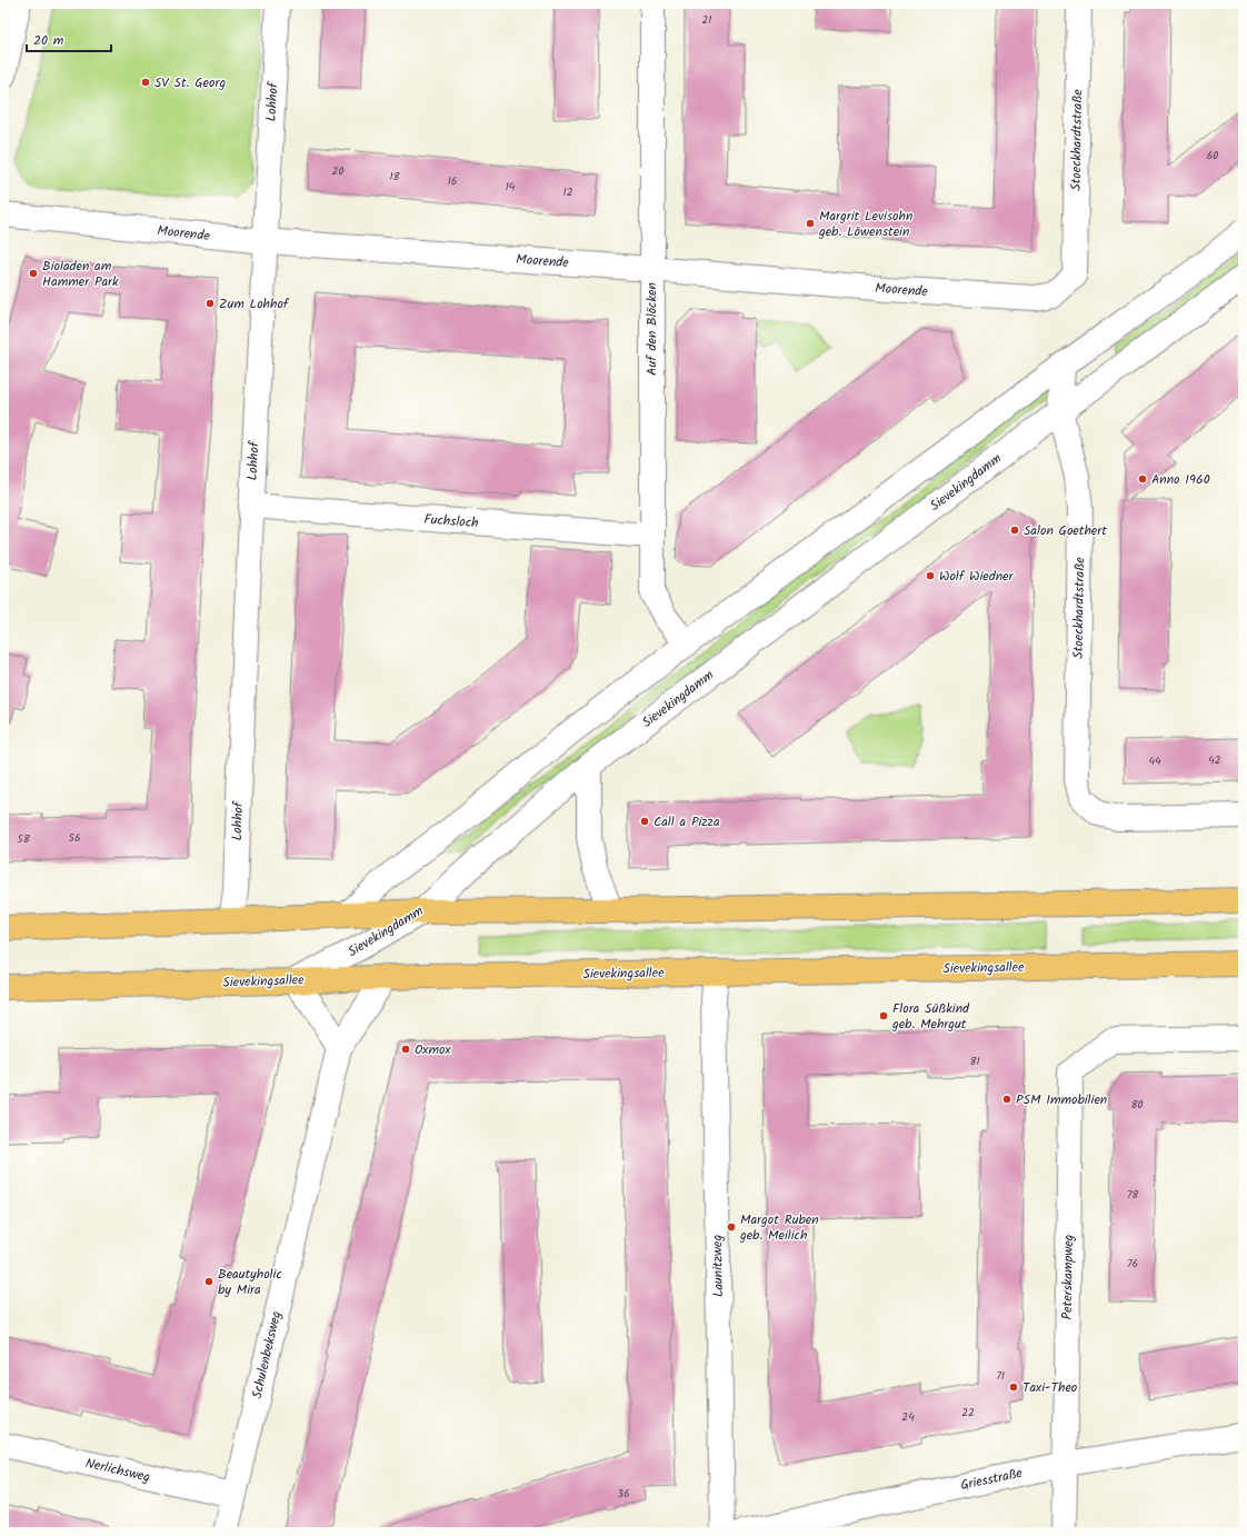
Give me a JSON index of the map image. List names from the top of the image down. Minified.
{"streets":{"main road":["Sievekingsallee"],"street":["Lohhof","Stoeckhardtstraße","Moorende","Auf den Blöcken","Sievekingdamm","Fuchsloch","Launitzweg","Peterskampweg","Schulenbeksweg","Nerlichsweg","Griesstraße"]},"crossings":[["Lohhof","Moorende"],["Lohhof","Fuchsloch"],["Stoeckhardtstraße","Moorende"],["Stoeckhardtstraße","Sievekingdamm"],["Moorende","Auf den Blöcken"],["Auf den Blöcken","Fuchsloch"],["Sievekingdamm","Sievekingsallee"],["Sievekingsallee","Launitzweg"],["Sievekingsallee","Schulenbeksweg"],["Peterskampweg","Griesstraße"],["Schulenbeksweg","Nerlichsweg"]],"places":["SV St. Georg","Margrit Levisohn geb. Löwenstein","Bioladen am Hammer Park","Zum Lohhof","Anno 1960","Salon Goethert","Wolf Wiedner","Call a Pizza","Flora Süßkind geb. Mehrgut","Oxmox","PSM Immobilien","Margot Ruben geb. Meilich","Beautyholic by Mira","Taxi-Theo"],"house_numbers":["21","60","20","18","16","14","12","42","44","56","58","81","80","78","76","71","22","24","36"],"scale_bar":"20 m"}
